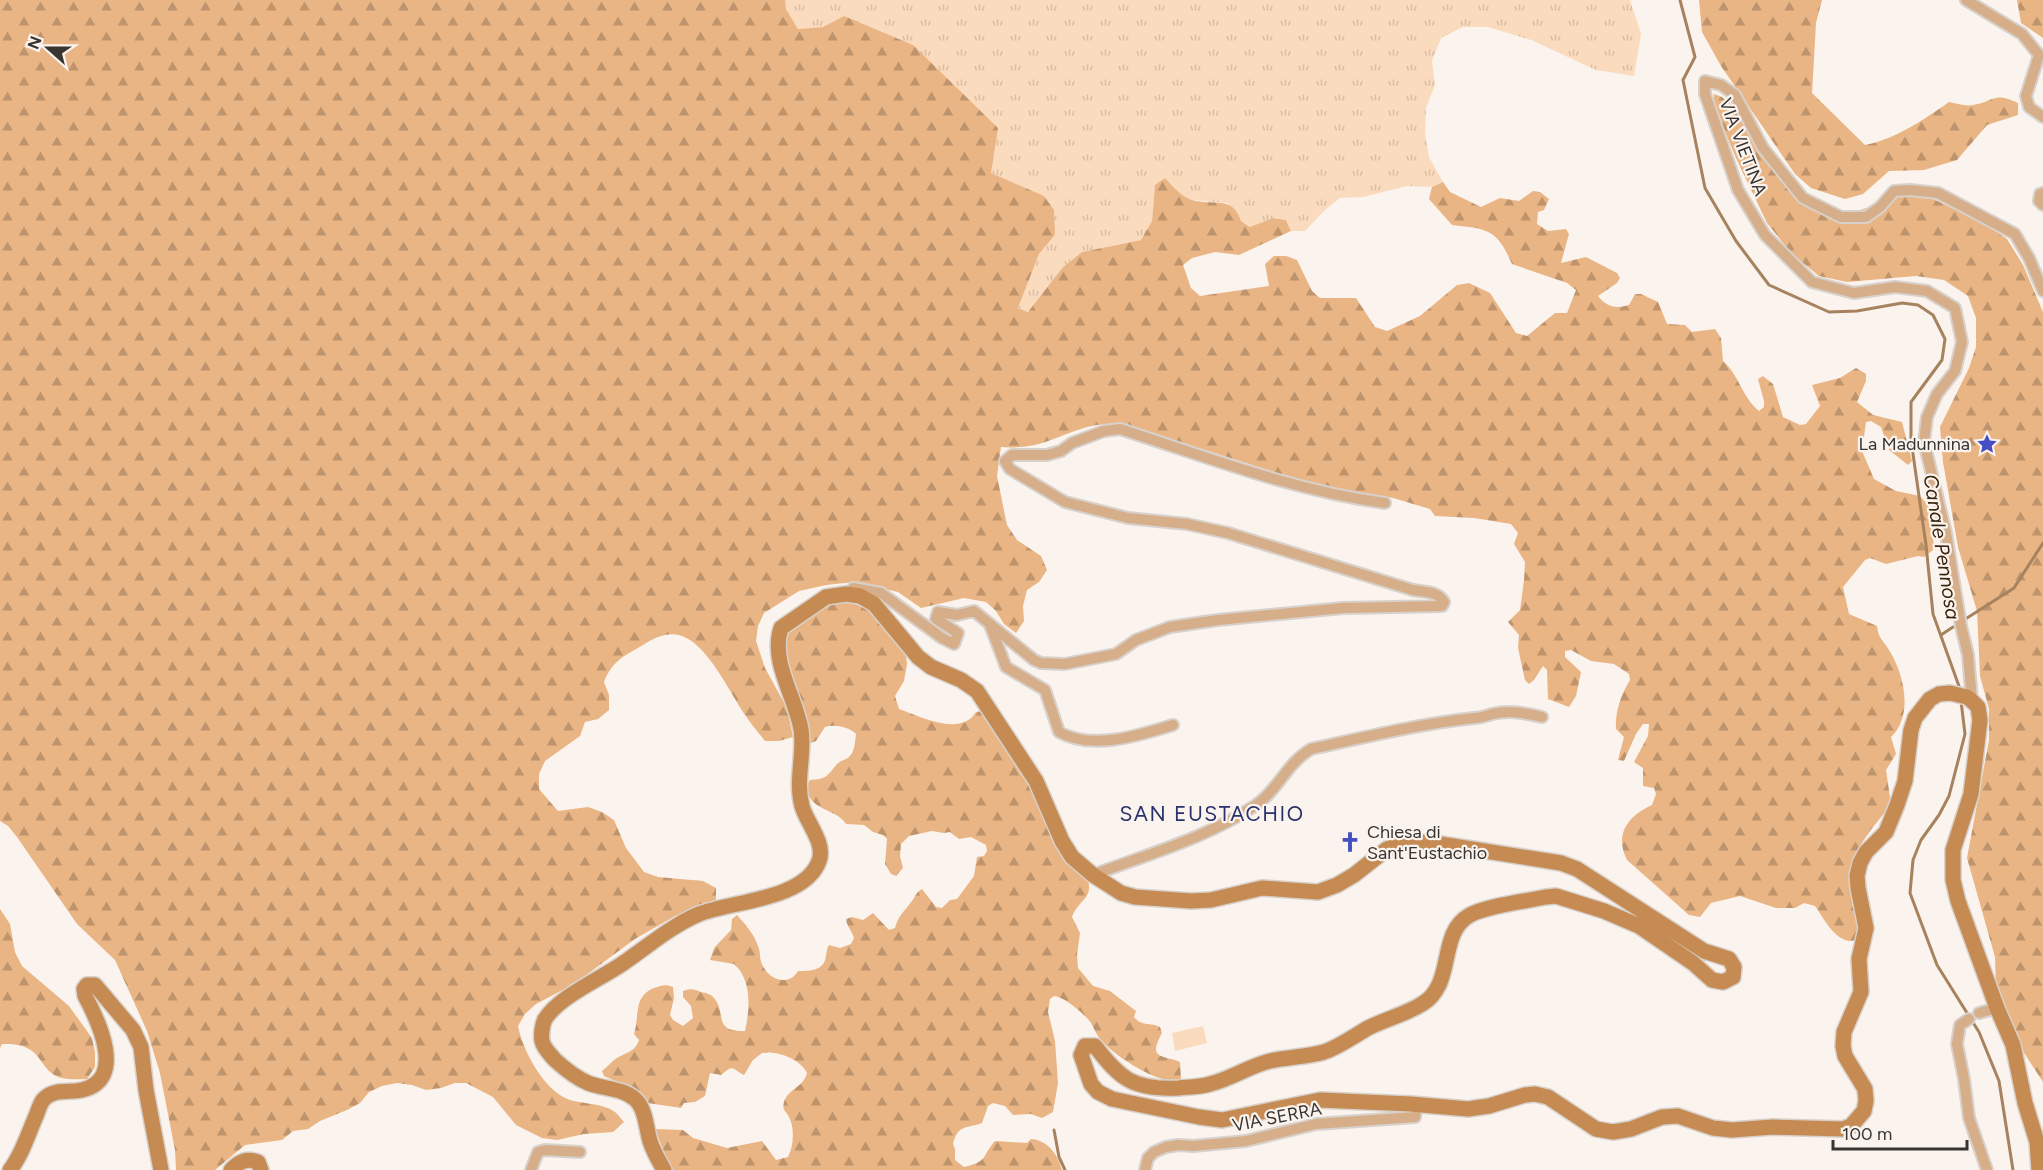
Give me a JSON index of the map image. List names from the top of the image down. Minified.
{"streets":{"street":["VIA VIETINA","VIA SERRA"]},"districts":["SAN EUSTACHIO"],"water":["Canale Pennosa"],"places":{"place":["La Madunnina"],"church":["Chiesa di Sant'Eustachio"]},"scale_bar":"100 m","north":"left"}
